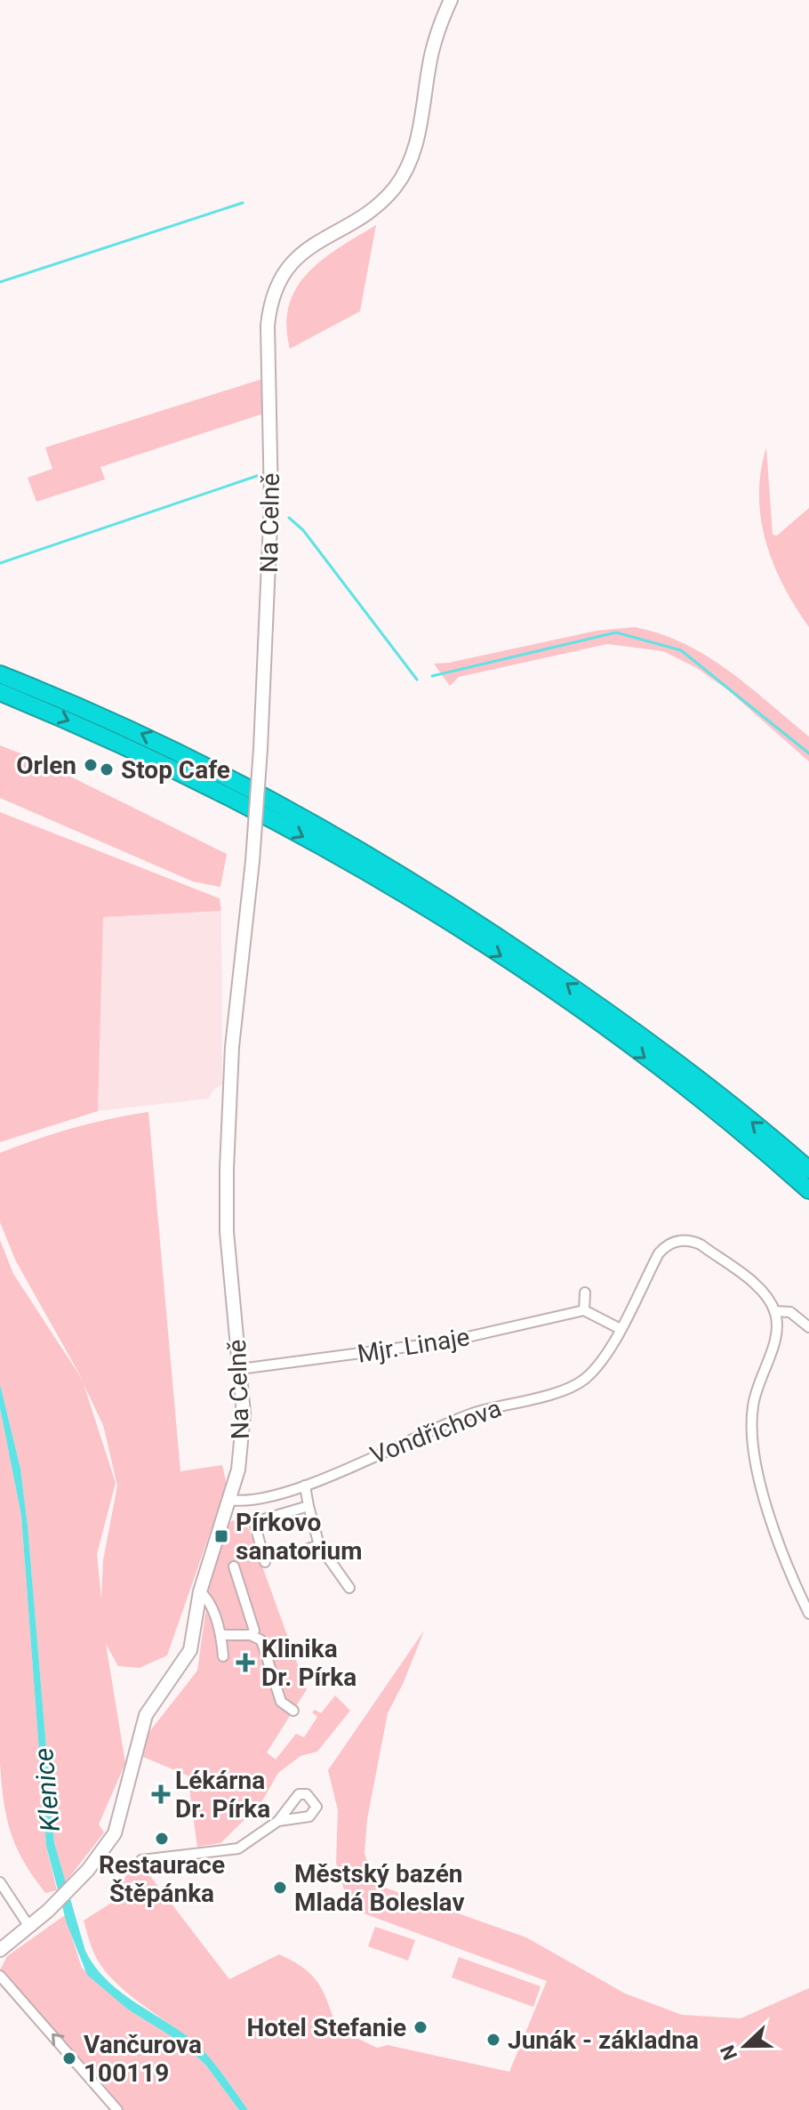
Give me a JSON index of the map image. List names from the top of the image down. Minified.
{"streets":{"street":["Na Celně","Mjr. Linaje","Vondřichova"]},"crossings":[["Na Celně","Mjr. Linaje"],["Na Celně","Vondřichova"]],"water":["Klenice"],"places":{"other":["Orlen","Stop Cafe","Restaurace Štěpánka","Městský bazén Mladá Boleslav","Hotel Stefanie","Junák - základna","Vančurova 100119"],"transit":["Pírkovo sanatorium"],"health":["Klinika Dr. Pírka","Lékárna Dr. Pírka"]},"north":"left"}
